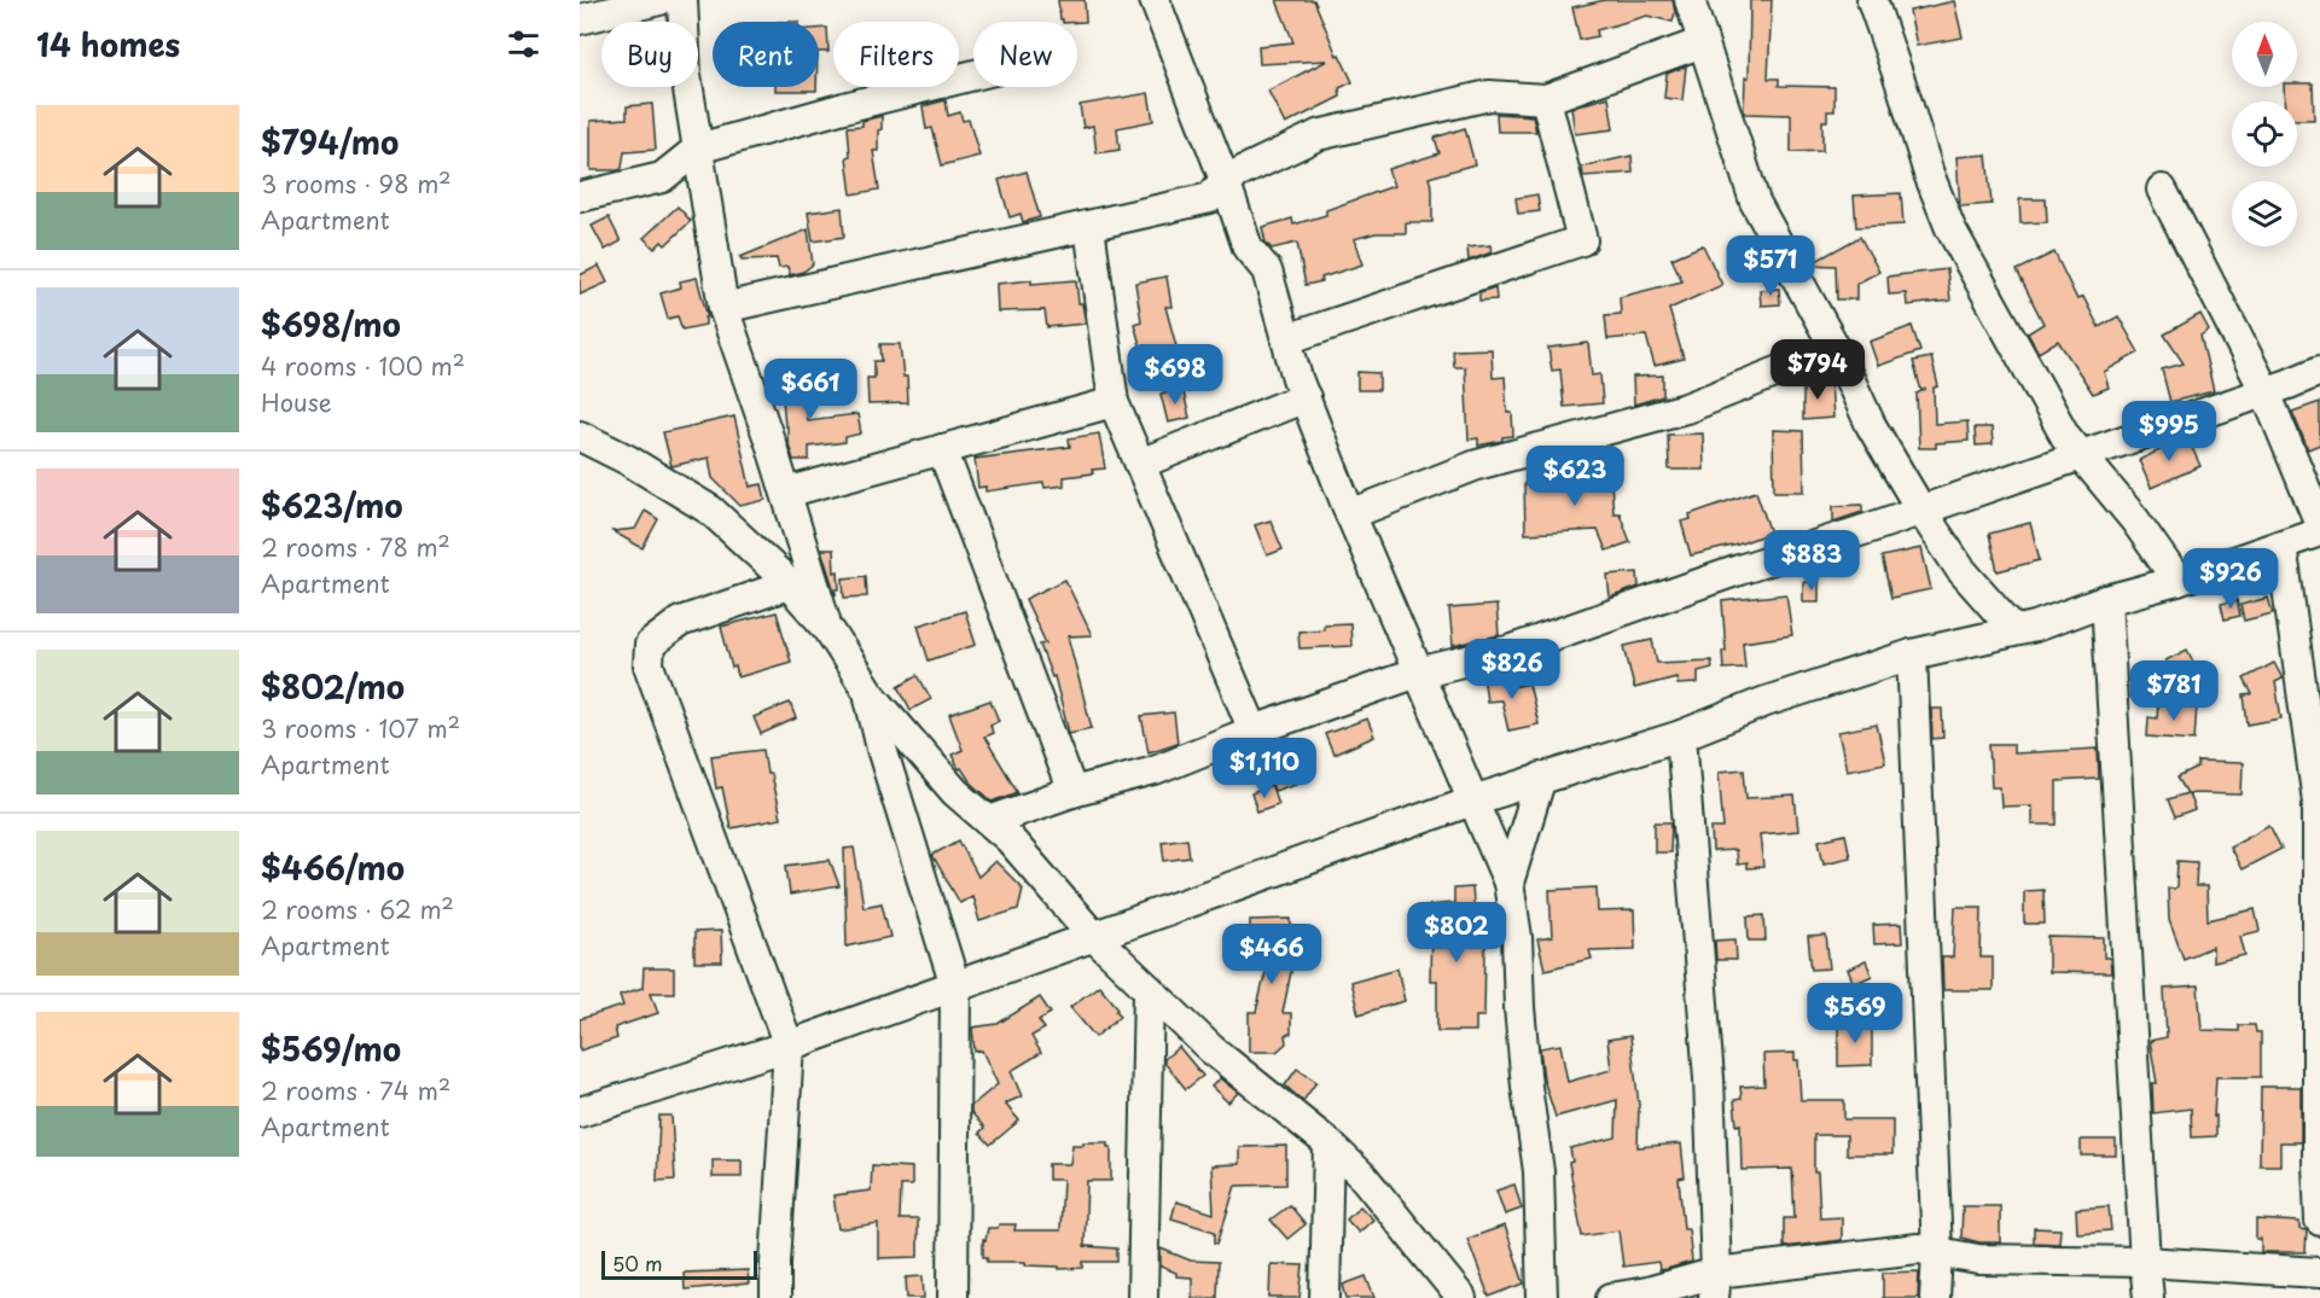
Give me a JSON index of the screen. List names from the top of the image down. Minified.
{"scale_bar":"50 m","north":"top","page":{"heading":"14 homes","chip":["Buy","Rent","Filters","New"],"list":[{"name":"$794/mo","note":"3 rooms · 98 m² · Apartment"},{"name":"$698/mo","note":"4 rooms · 100 m² · House"},{"name":"$623/mo","note":"2 rooms · 78 m² · Apartment"},{"name":"$802/mo","note":"3 rooms · 107 m² · Apartment"},{"name":"$466/mo","note":"2 rooms · 62 m² · Apartment"},{"name":"$569/mo","note":"2 rooms · 74 m² · Apartment"}],"price":["$571","$794","$698","$661","$995","$623","$883","$926","$826","$781","$1,110","$802","$466","$569"],"scale":"50 m"}}
